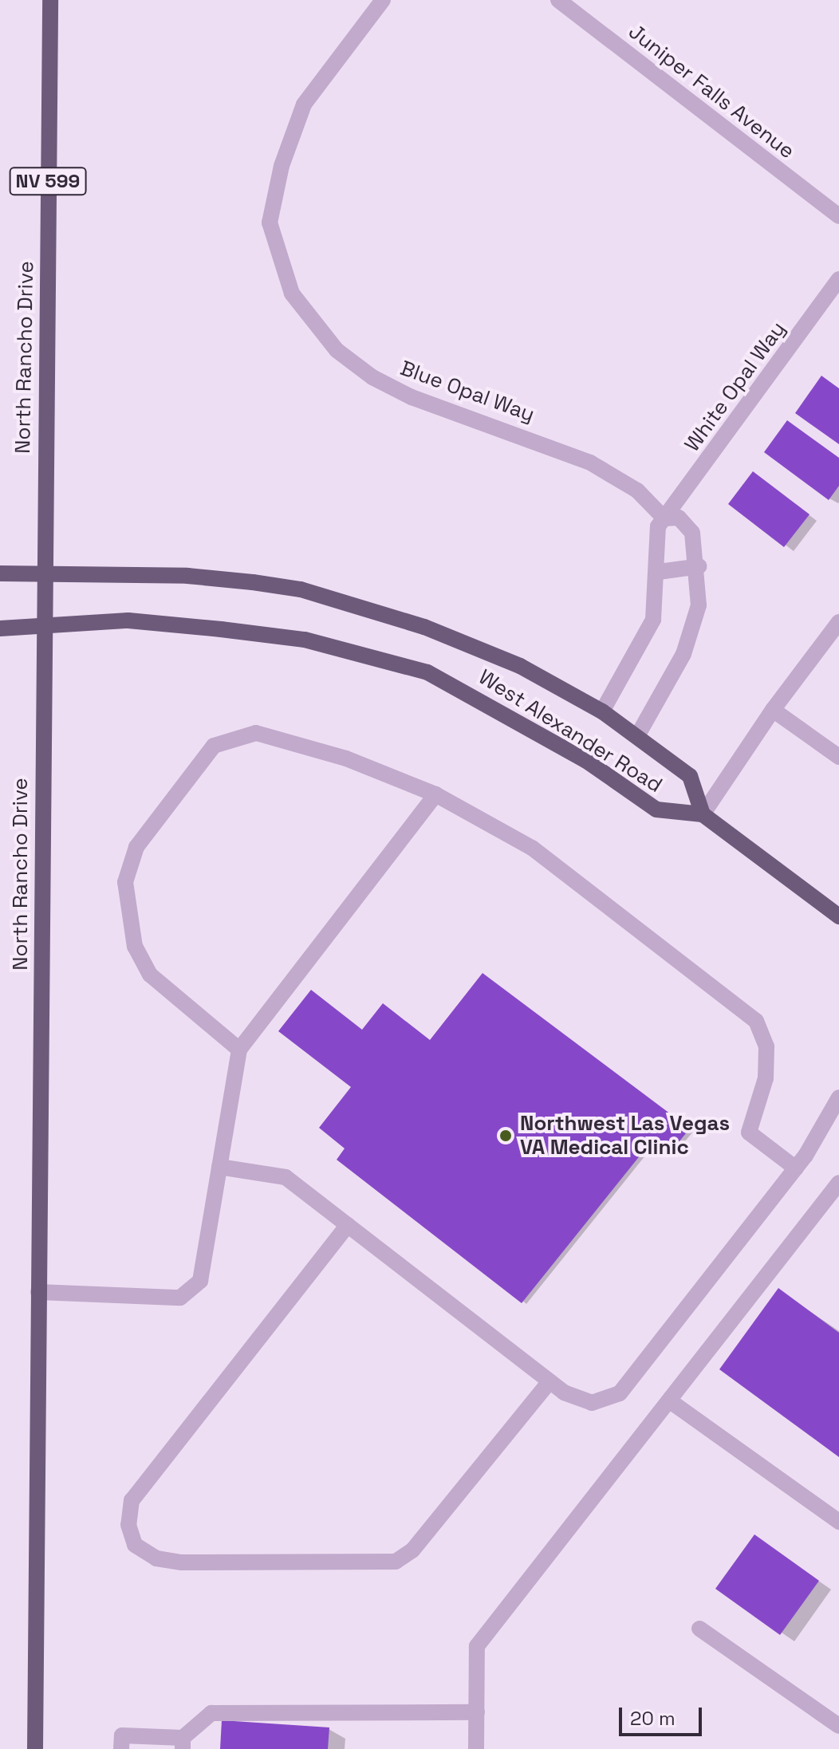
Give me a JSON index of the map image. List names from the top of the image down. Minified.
{"streets":{"main road":["NV 599","North Rancho Drive","West Alexander Road"],"street":["Juniper Falls Avenue","White Opal Way","Blue Opal Way"]},"crossings":[["North Rancho Drive","West Alexander Road"],["White Opal Way","Blue Opal Way"],["Blue Opal Way","West Alexander Road"]],"places":["Northwest Las Vegas VA Medical Clinic"],"scale_bar":"20 m"}
